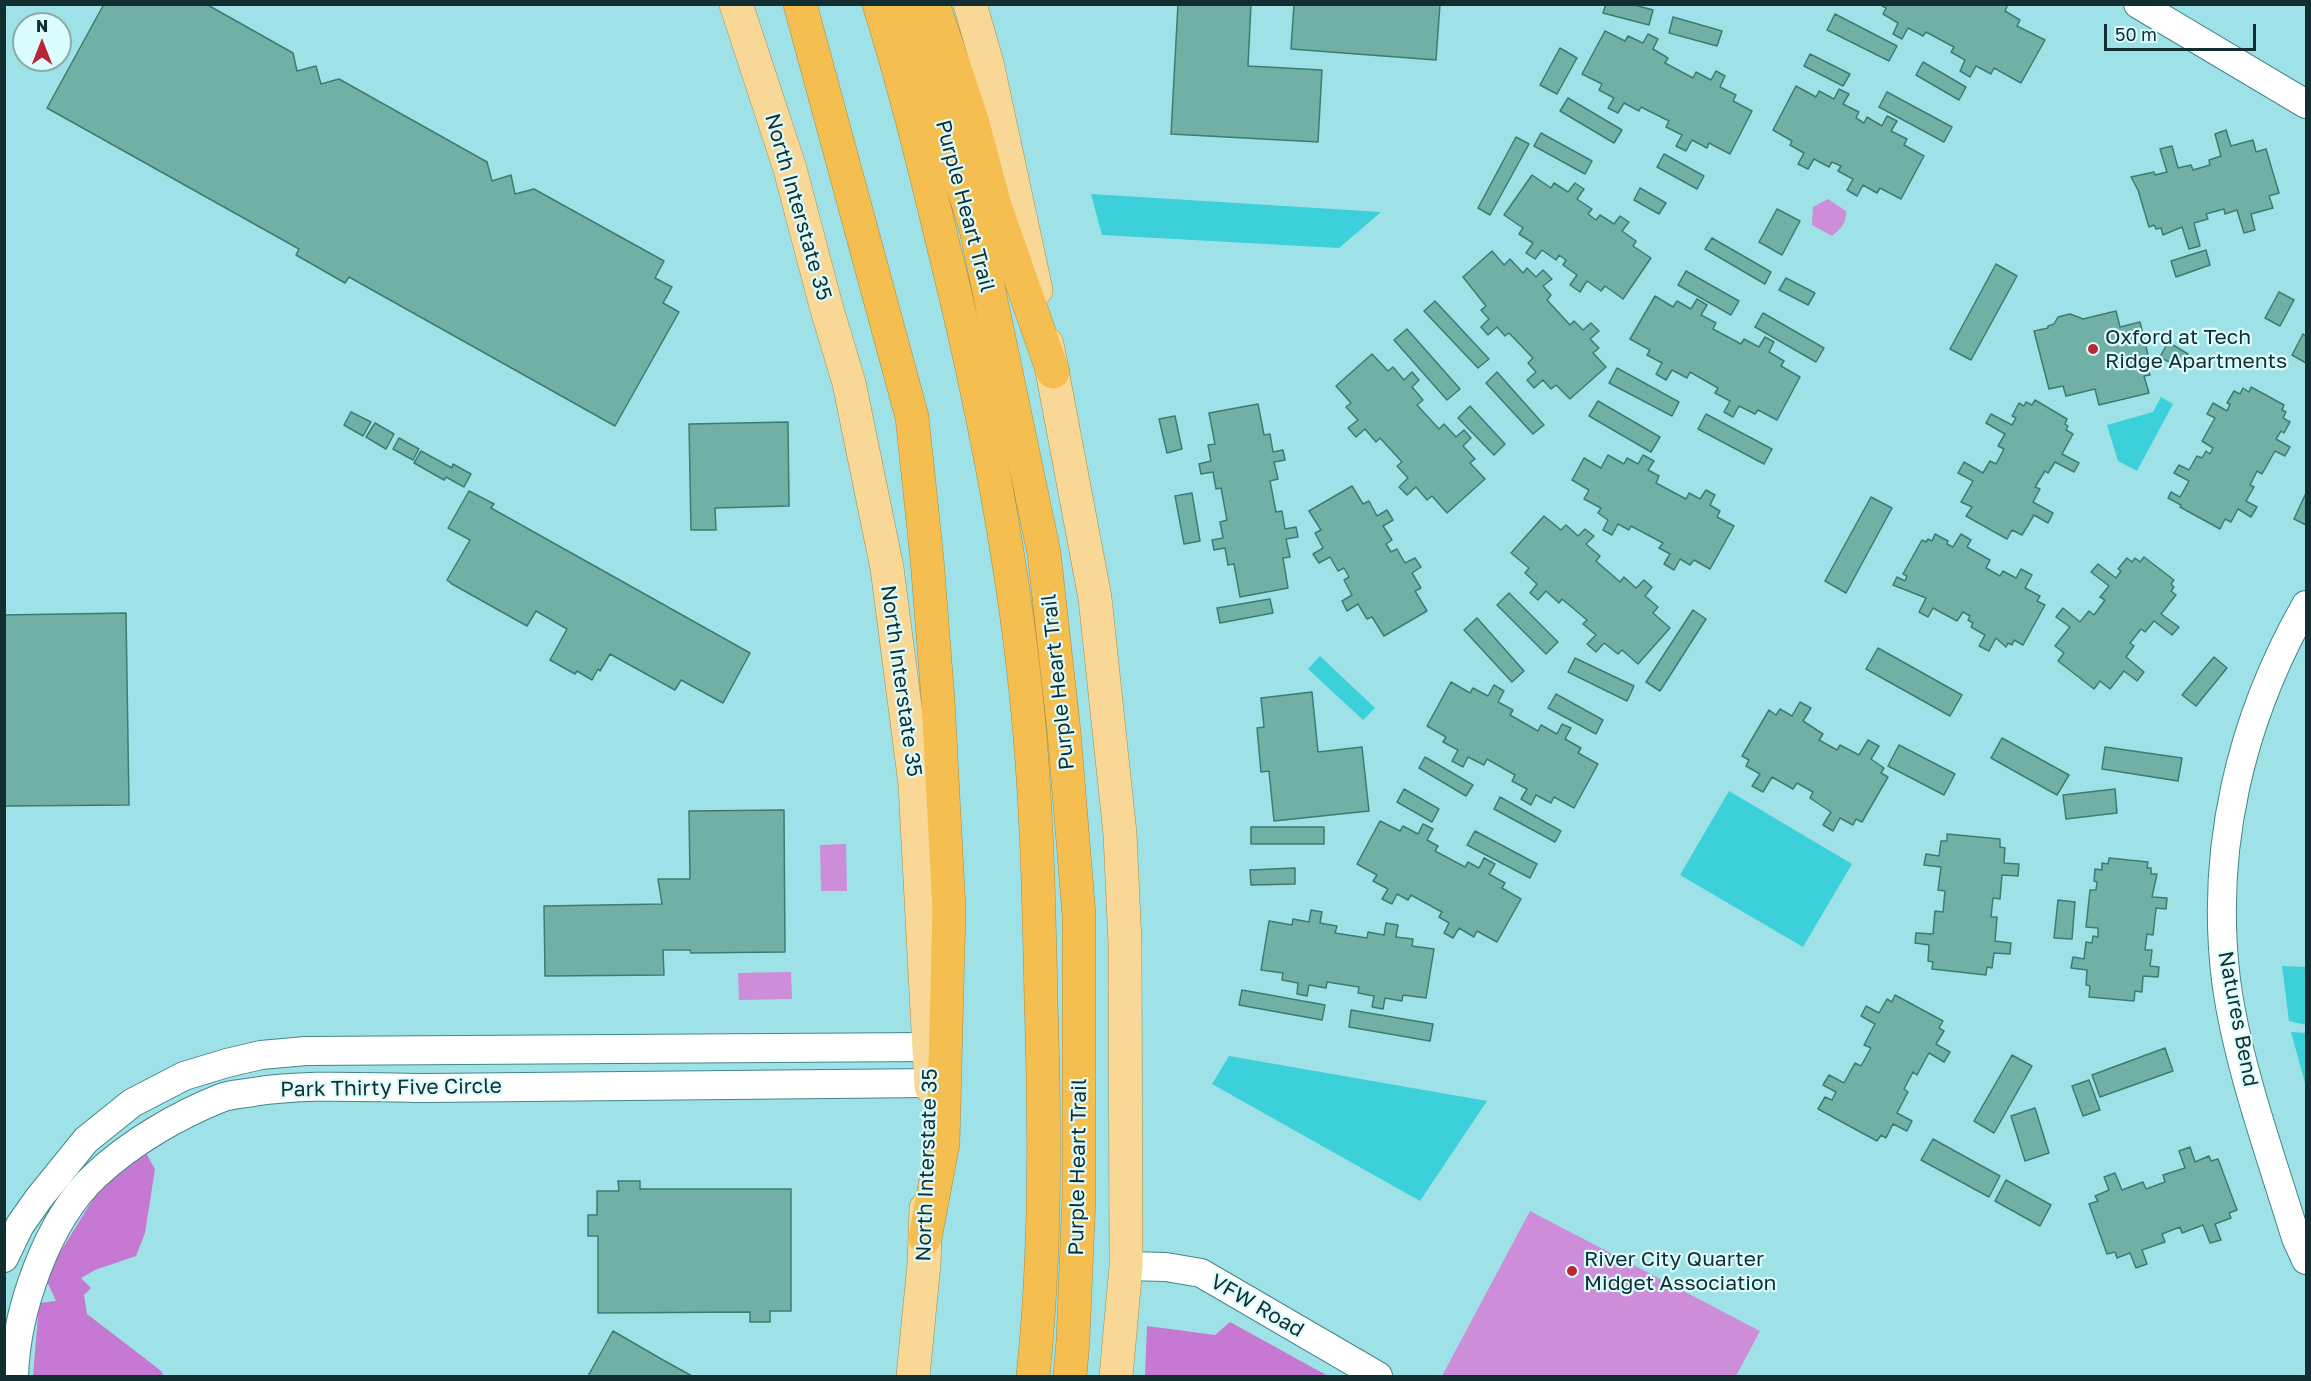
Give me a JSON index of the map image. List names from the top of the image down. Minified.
{"streets":{"highway":["Purple Heart Trail"],"main road":["North Interstate 35"],"street":["Natures Bend","Park Thirty Five Circle","VFW Road"]},"crossings":[["North Interstate 35","Park Thirty Five Circle"]],"places":["Oxford at Tech Ridge Apartments","River City Quarter Midget Association"],"scale_bar":"50 m","north":"top"}
